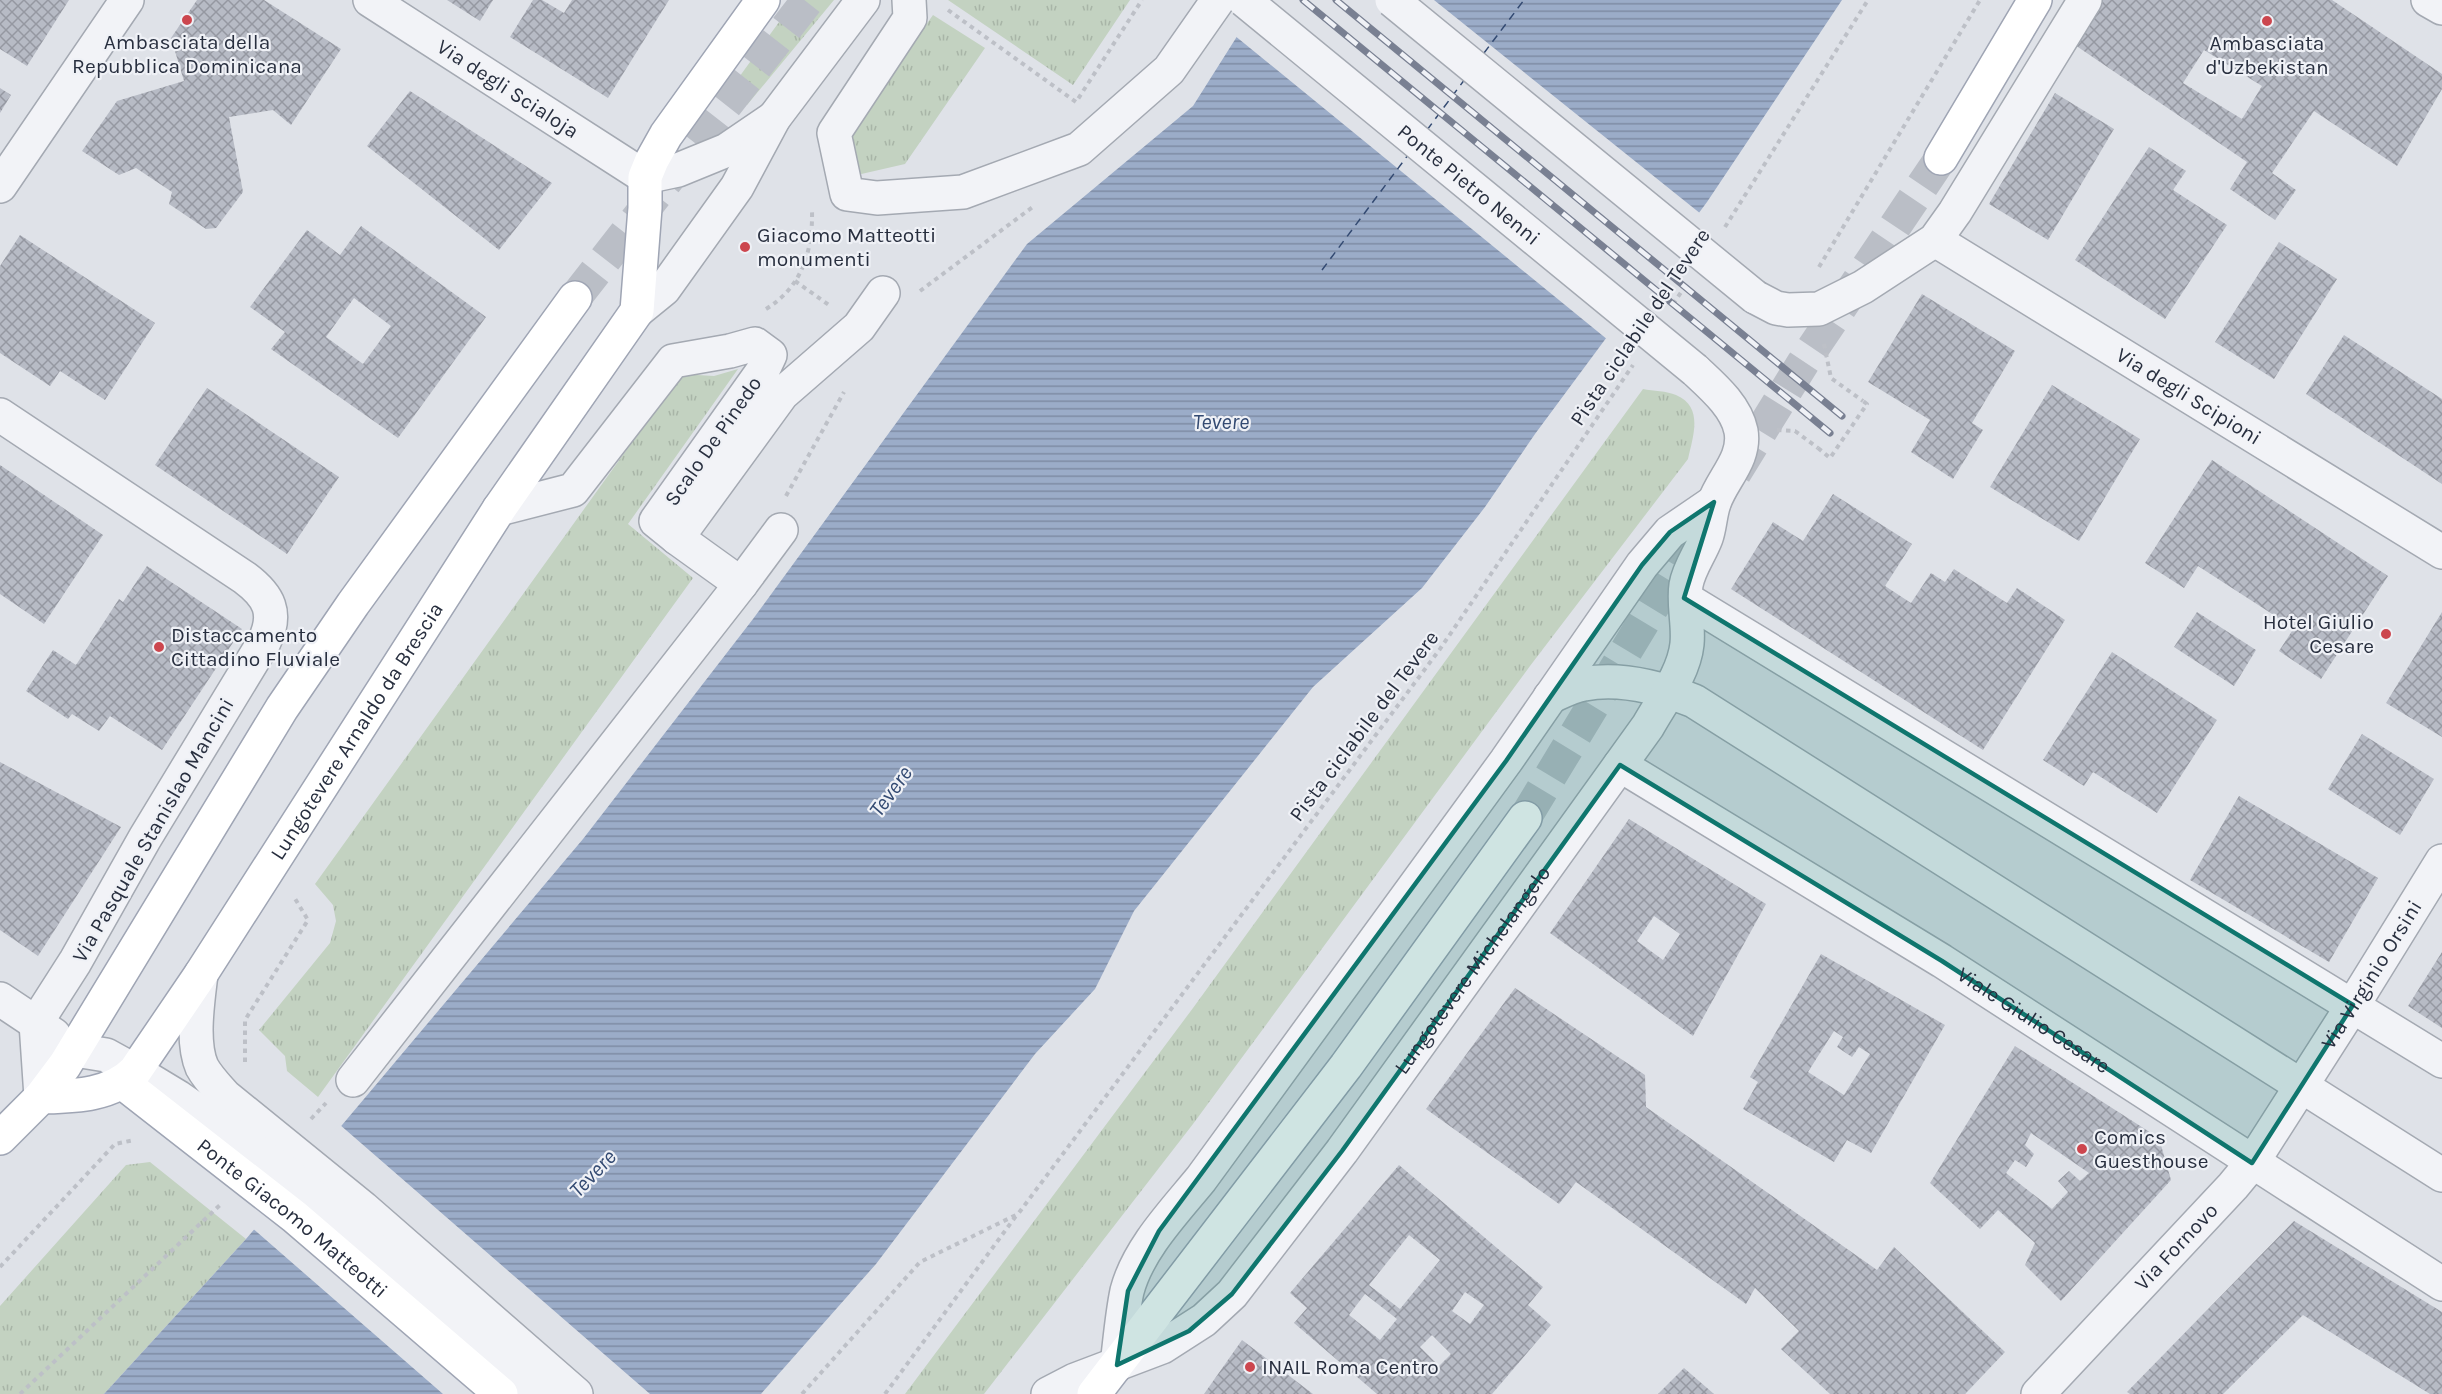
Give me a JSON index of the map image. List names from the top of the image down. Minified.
{"streets":{"main road":["Lungotevere Arnaldo da Brescia","Lungotevere Michelangelo","Ponte Giacomo Matteotti"],"street":["Via degli Scialoja","Ponte Pietro Nenni","Via degli Scipioni","Scalo De Pinedo","Via Pasquale Stanislao Mancini","Via Virginio Orsini","Viale Giulio Cesare","Via Fornovo"],"path":["Pista ciclabile del Tevere"]},"crossings":[["Via degli Scialoja","Lungotevere Arnaldo da Brescia"],["Ponte Pietro Nenni","Lungotevere Michelangelo"],["Scalo De Pinedo","Lungotevere Arnaldo da Brescia"],["Lungotevere Arnaldo da Brescia","Ponte Giacomo Matteotti"],["Via Pasquale Stanislao Mancini","Ponte Giacomo Matteotti"],["Lungotevere Michelangelo","Viale Giulio Cesare"],["Via Virginio Orsini","Via Fornovo"],["Viale Giulio Cesare","Via Fornovo"]],"water":["Tevere"],"places":["Ambasciata della Repubblica Dominicana","Ambasciata d'Uzbekistan","Giacomo Matteotti monumenti","Hotel Giulio Cesare","Distaccamento Cittadino Fluviale","Comics Guesthouse","INAIL Roma Centro"]}
